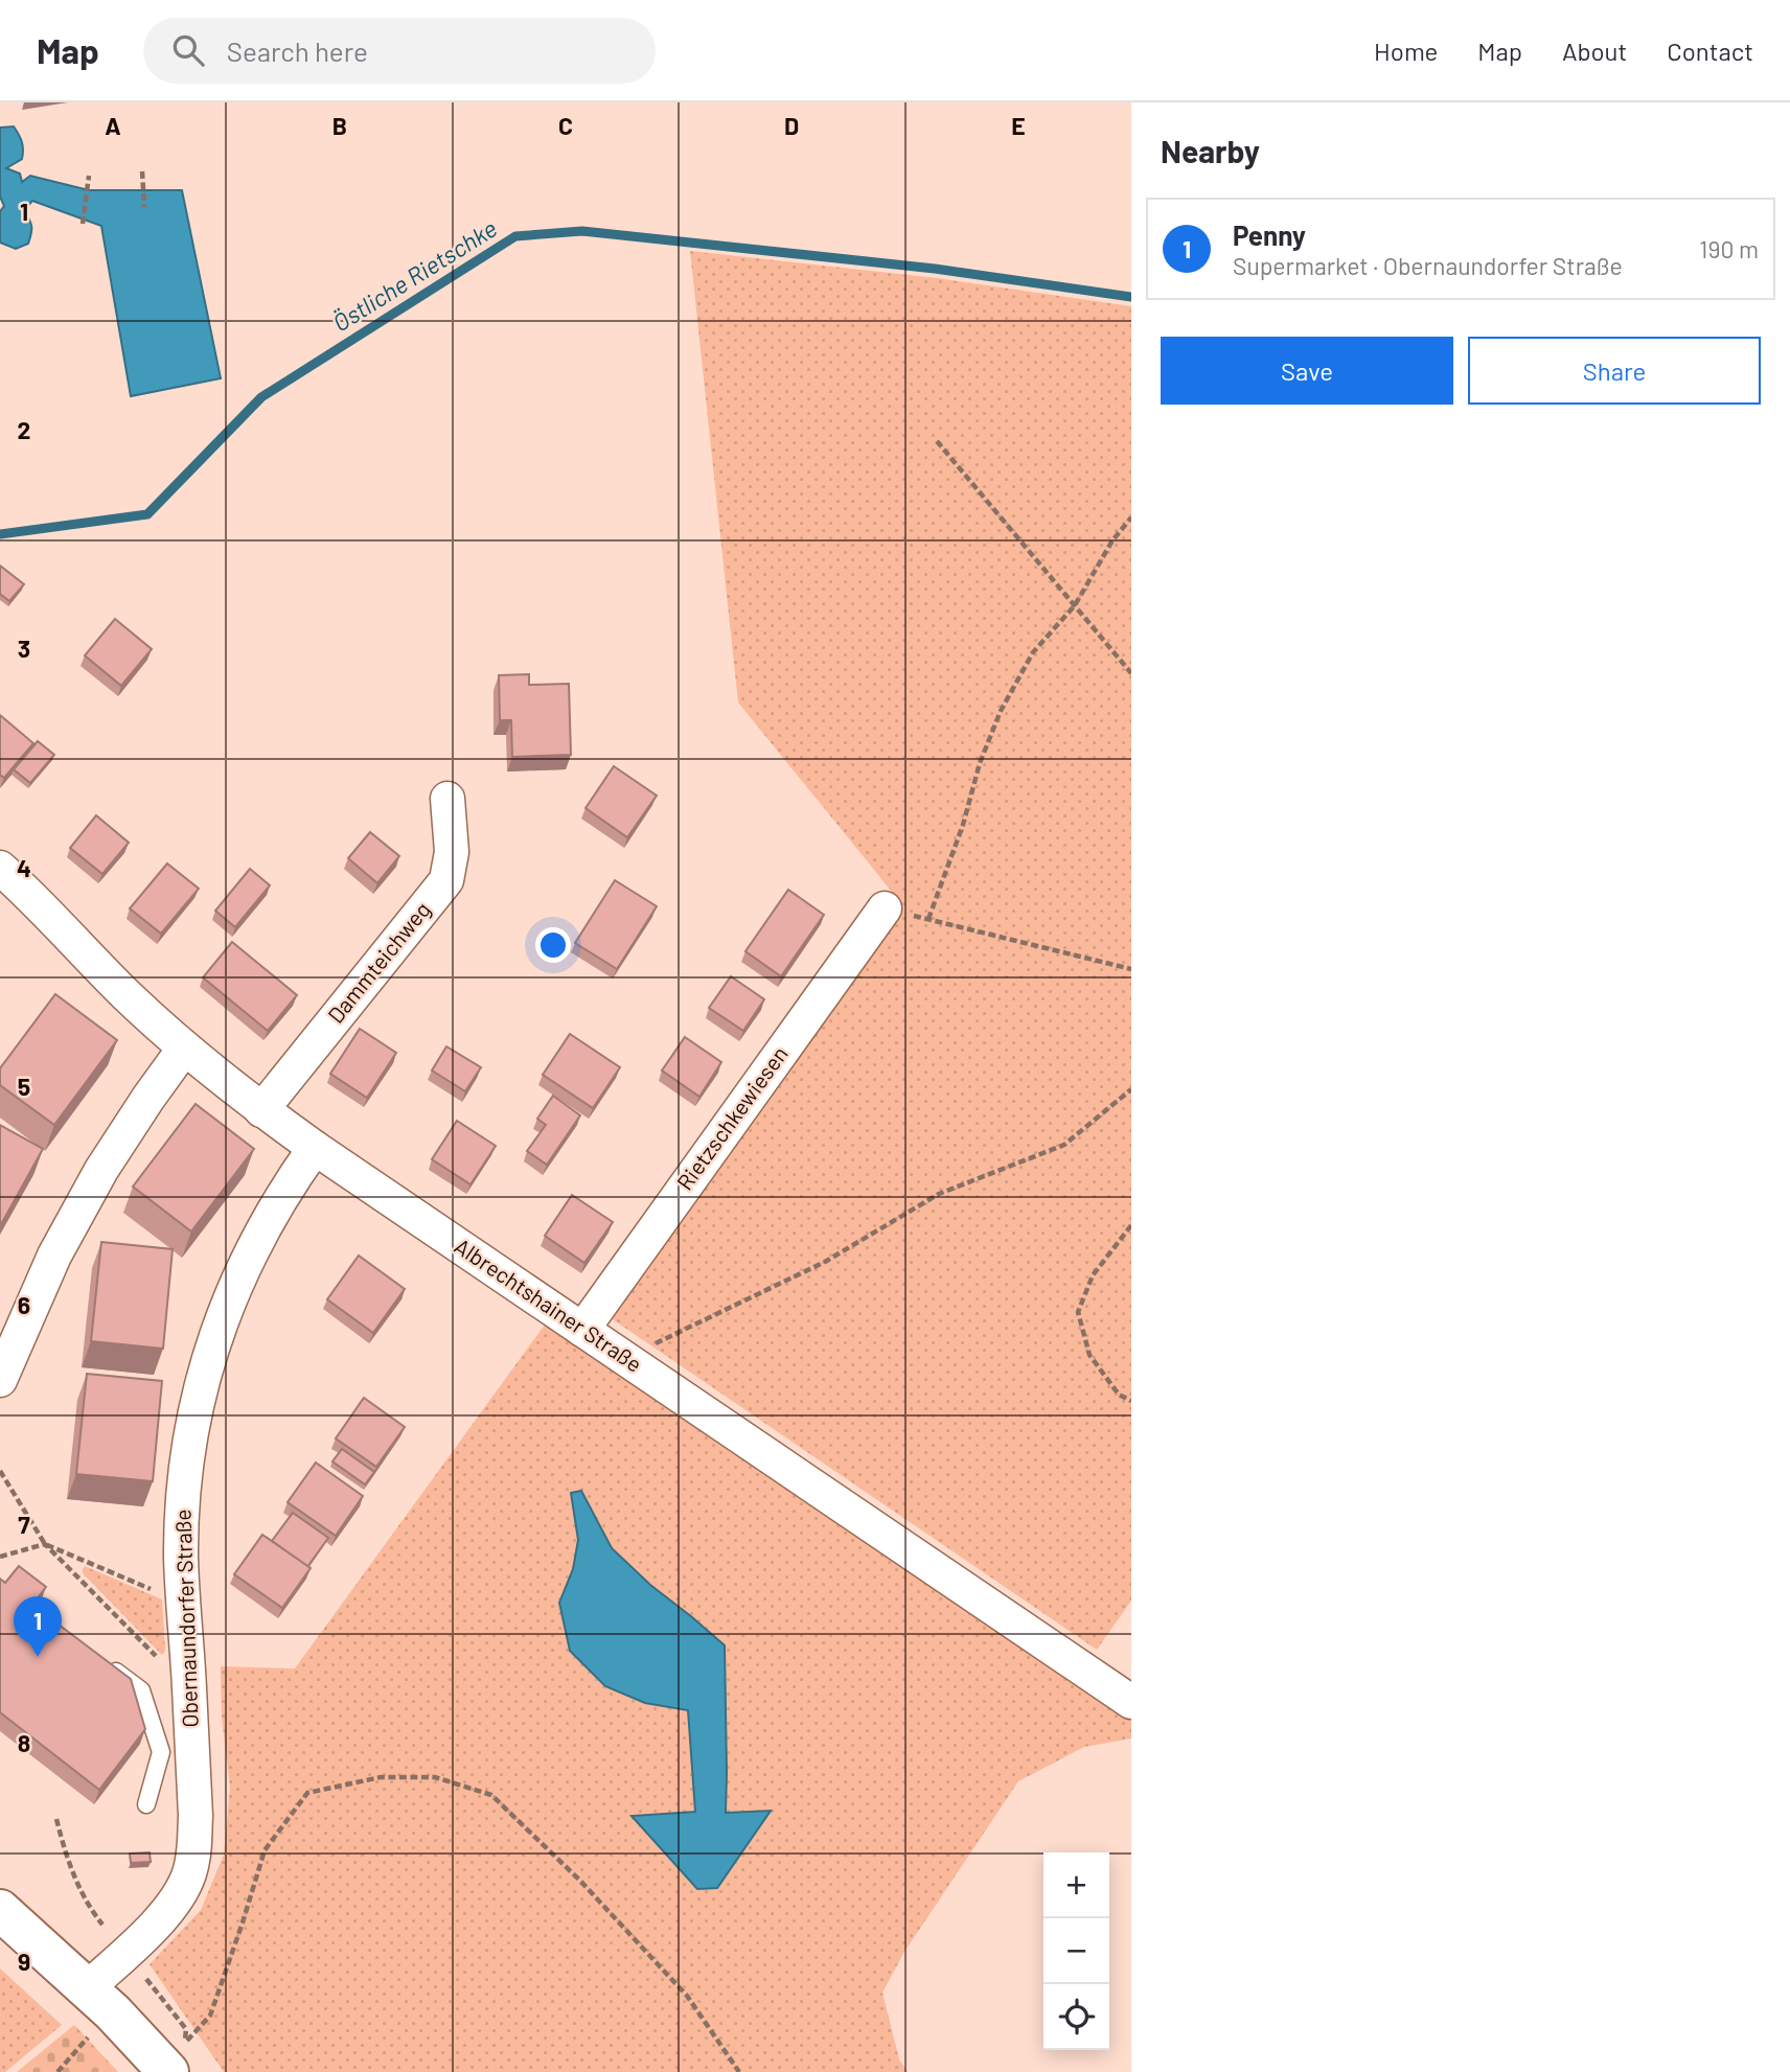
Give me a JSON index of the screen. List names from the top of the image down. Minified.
{"streets":{"street":["Dammteichweg","Rietzschkewiesen","Albrechtshainer Straße","Obernaundorfer Straße"]},"crossings":[["Dammteichweg","Albrechtshainer Straße"],["Rietzschkewiesen","Albrechtshainer Straße"],["Albrechtshainer Straße","Obernaundorfer Straße"]],"water":["Östliche Rietschke"],"page":{"header":"Map","search":"Search here","nav":["Home","Map","About","Contact"],"heading":"Nearby","list":[{"mark":"1","name":"Penny","note":"Supermarket · Obernaundorfer Straße","value":"190 m"}],"buttons":["Save","Share"],"pins":"1","map_buttons":["+","−"]},"grid":{"columns":["A","B","C","D","E"],"rows":["1","2","3","4","5","6","7","8","9"]}}
